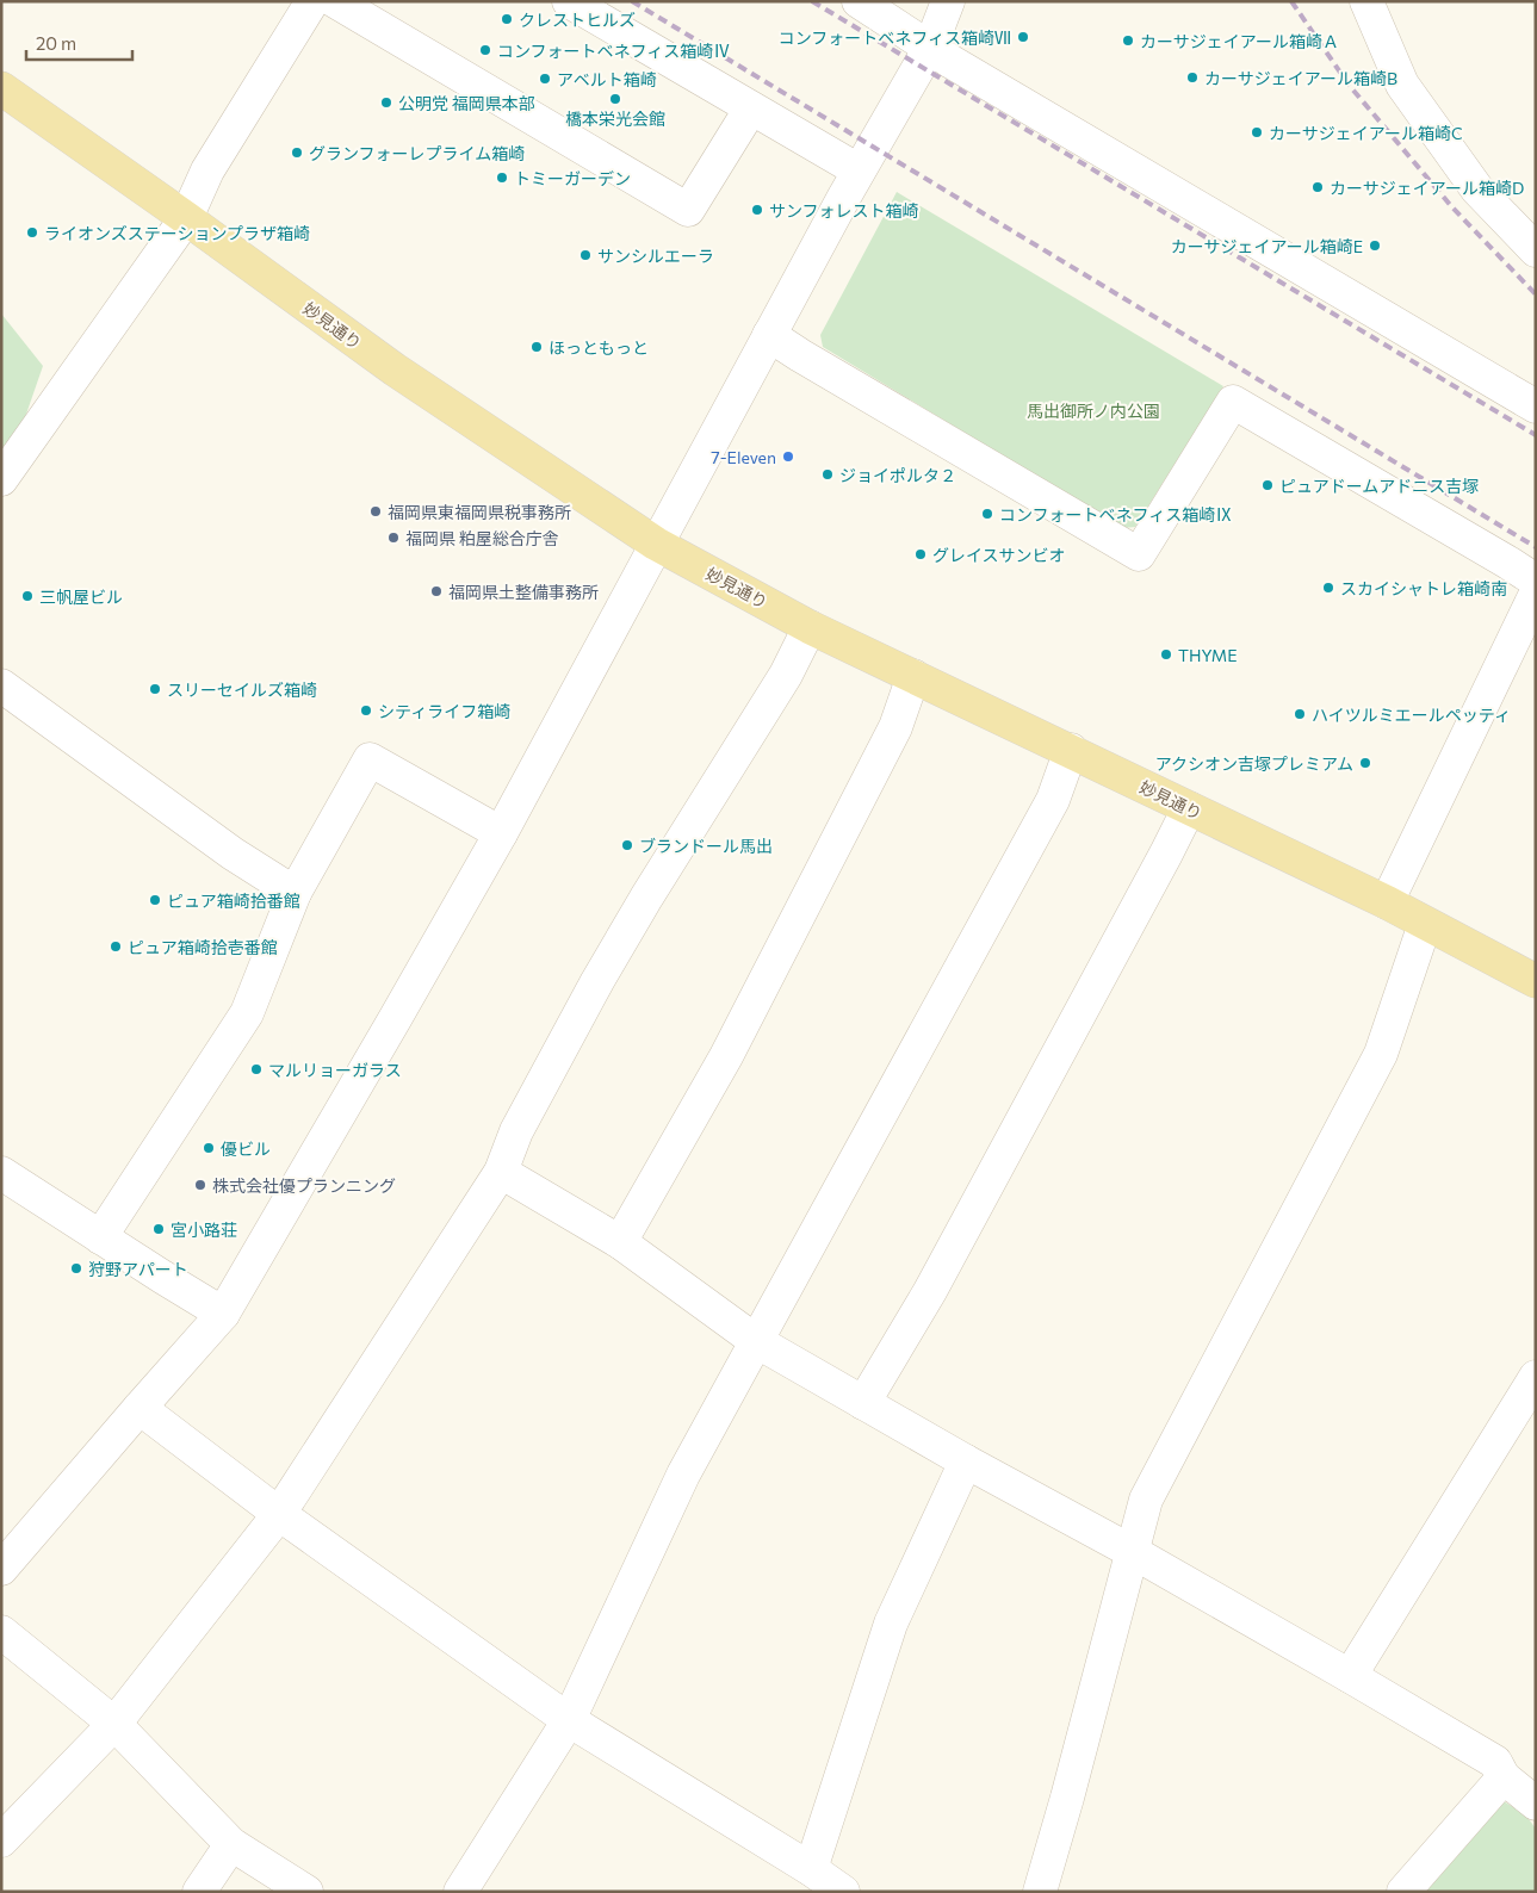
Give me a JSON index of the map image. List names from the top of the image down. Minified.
{"streets":{"main road":["妙見通り"]},"parks":["馬出御所ノ内公園"],"places":["クレストヒルズ","コンフォートベネフィス箱崎Ⅶ","カーサジェイアール箱崎Ａ","コンフォートベネフィス箱崎Ⅳ","カーサジェイアール箱崎B","アベルト箱崎","橋本栄光会館","公明党 福岡県本部","カーサジェイアール箱崎C","グランフォーレプライム箱崎","トミーガーデン","カーサジェイアール箱崎D","サンフォレスト箱崎","ライオンズステーションプラザ箱崎","カーサジェイアール箱崎E","サンシルエーラ","ほっともっと","7-Eleven","ジョイポルタ２","ピュアドームアドニス吉塚","福岡県東福岡県税事務所","コンフォートベネフィス箱崎Ⅸ","福岡県 粕屋総合庁舎","グレイスサンビオ","スカイシャトレ箱崎南","福岡県土整備事務所","三帆屋ビル","THYME","スリーセイルズ箱崎","シティライフ箱崎","ハイツルミエールペッティ","アクシオン吉塚プレミアム","ブランドール馬出","ピュア箱崎拾番館","ピュア箱崎拾壱番館","マルリョーガラス","優ビル","株式会社優プランニング","宮小路荘","狩野アパート"],"scale_bar":"20 m"}
